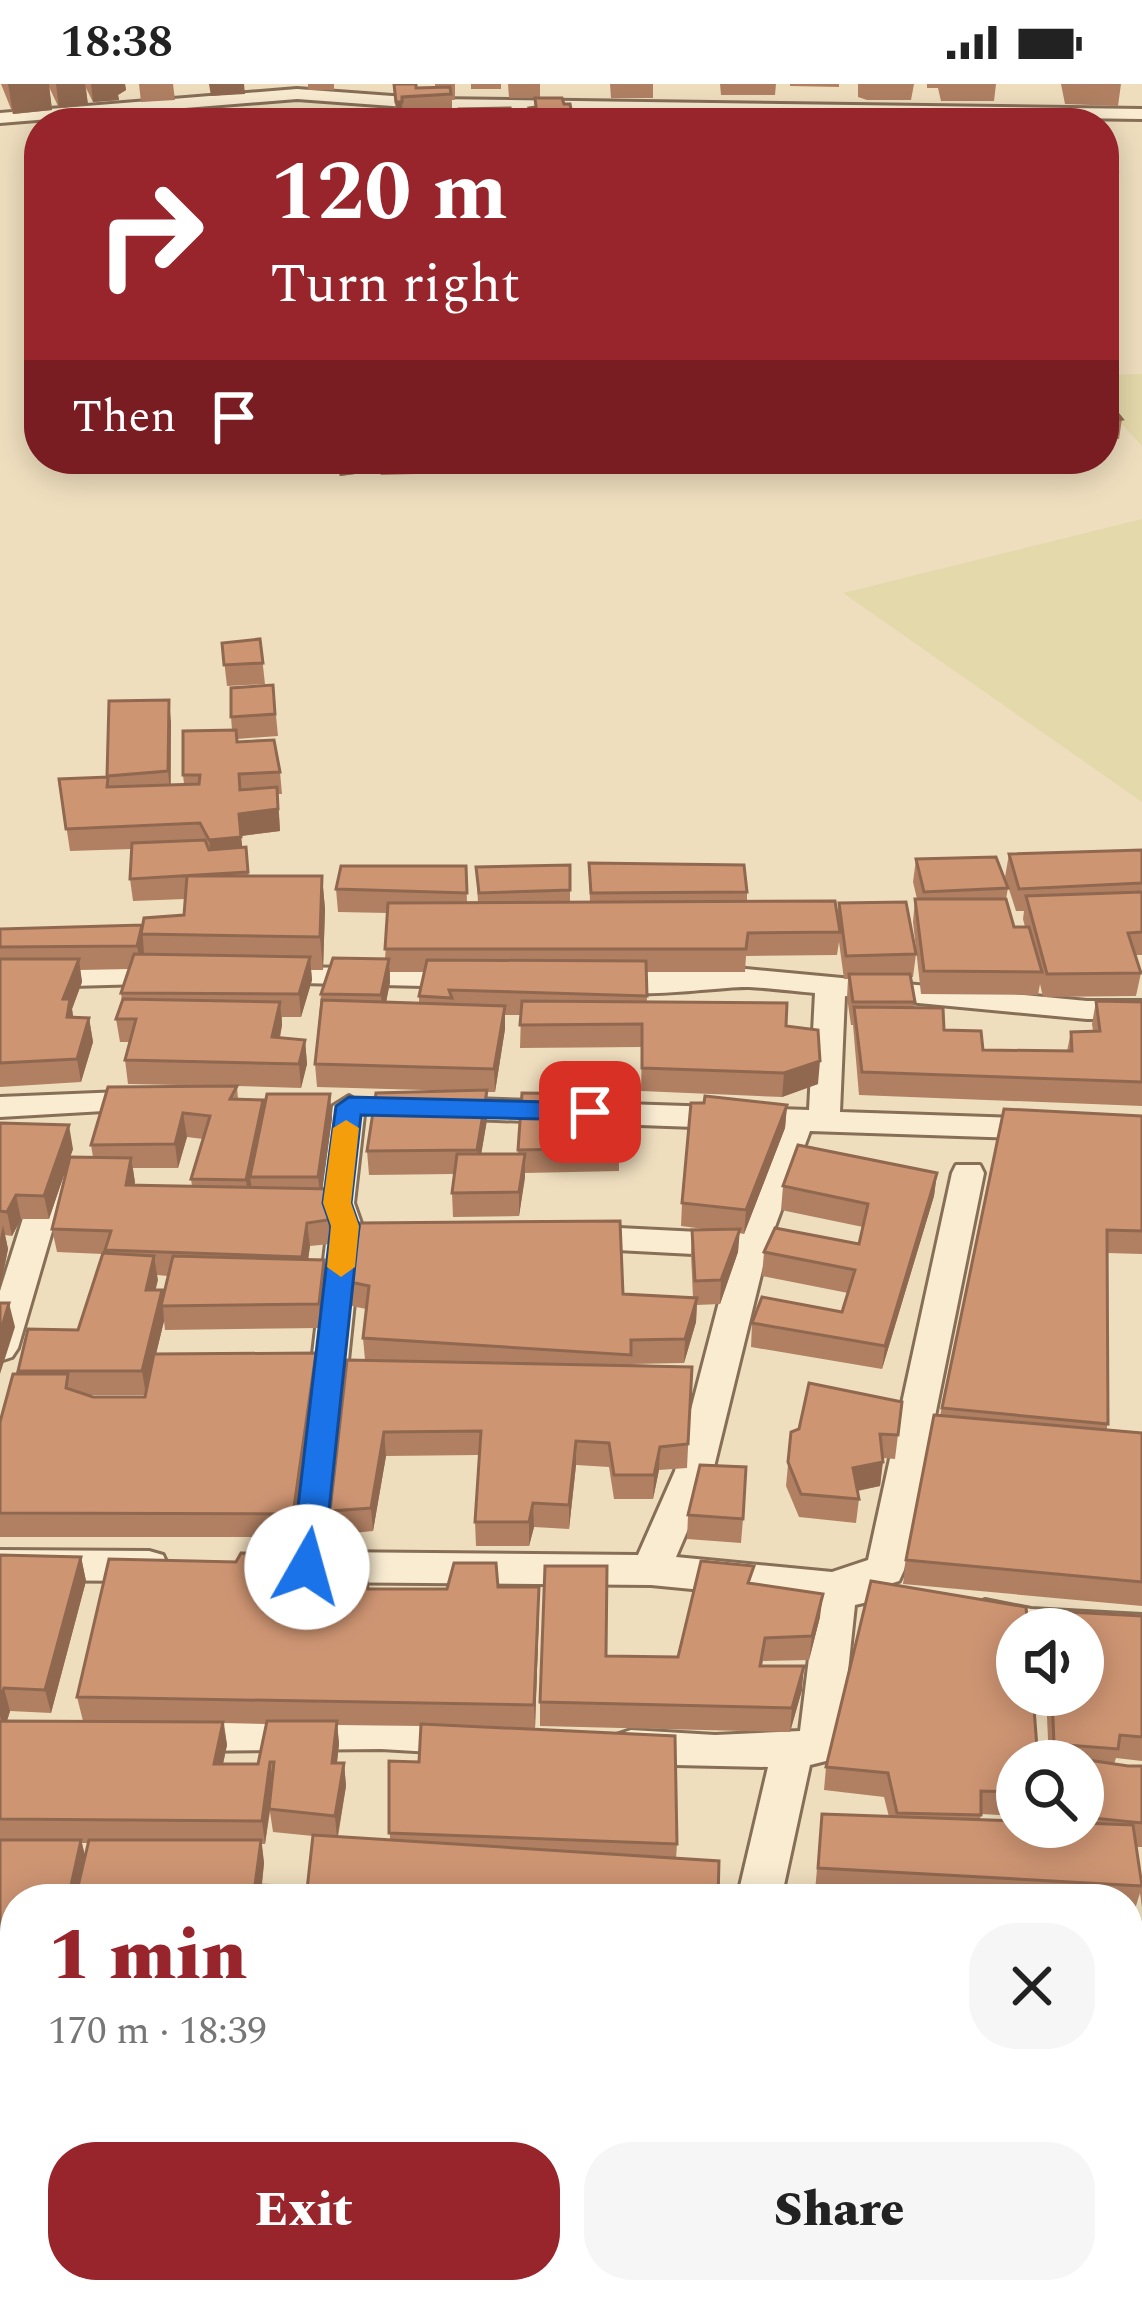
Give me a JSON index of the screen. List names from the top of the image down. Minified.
{"page":{"status":"18:38","turn":["120 m","Turn right"],"then":"Then","heading":["1 min","170 m · 18:39"],"buttons":["Exit","Share"]}}
